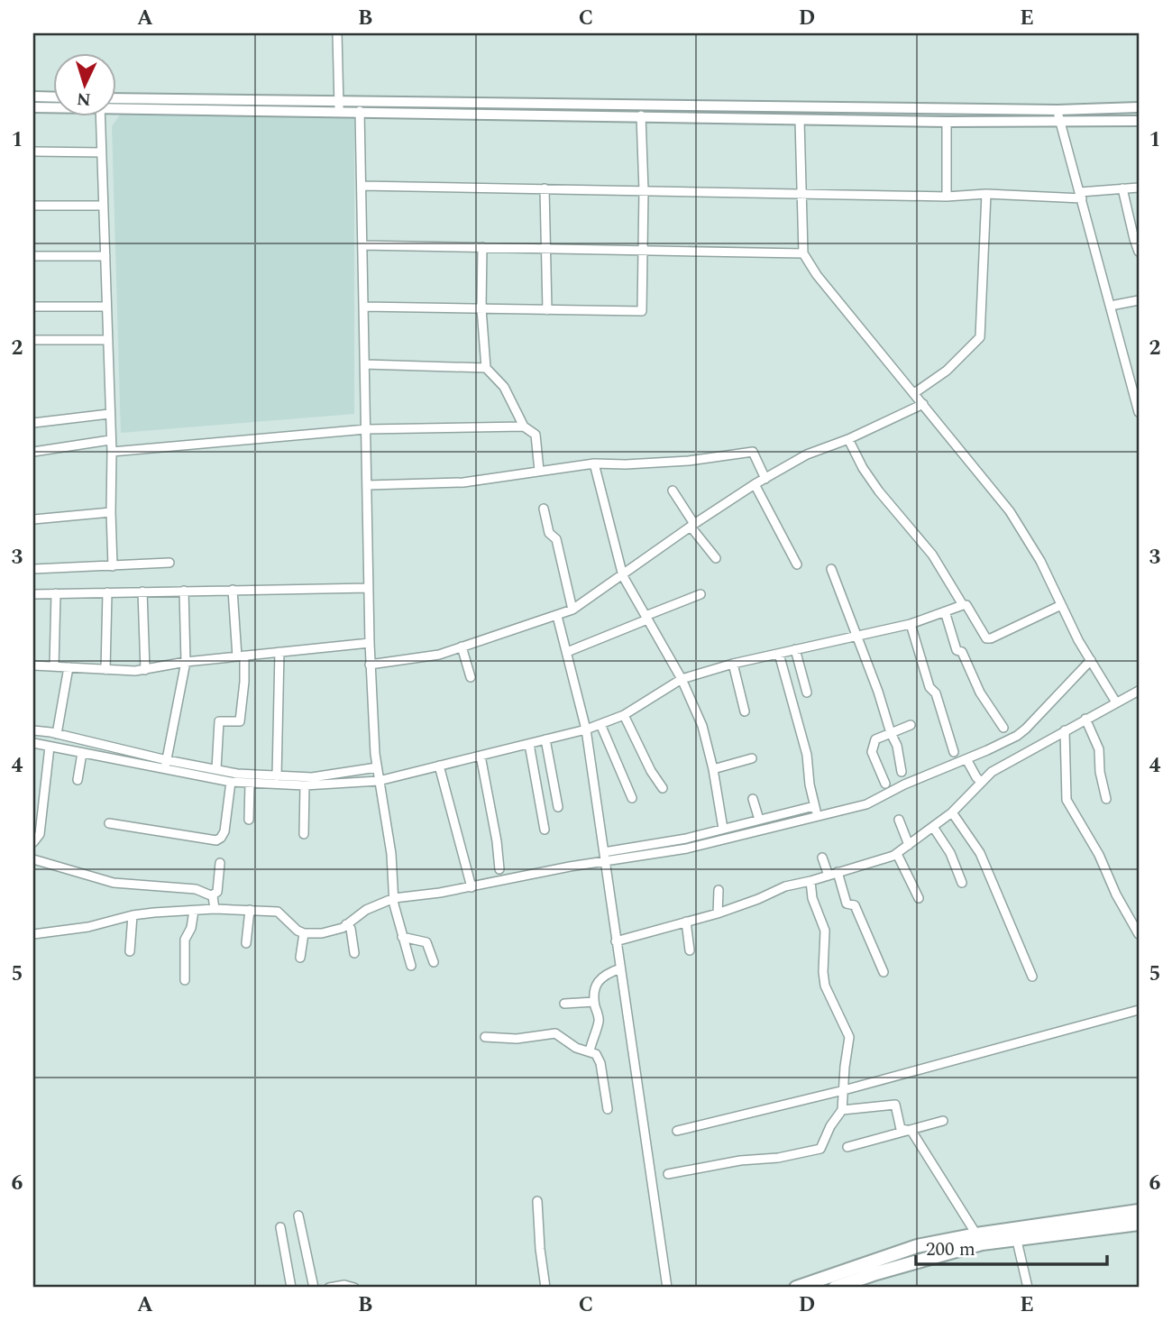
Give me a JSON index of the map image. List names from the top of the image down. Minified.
{"scale_bar":"200 m","north":"bottom","grid":{"columns":["A","B","C","D","E"],"rows":["1","2","3","4","5","6"]}}
